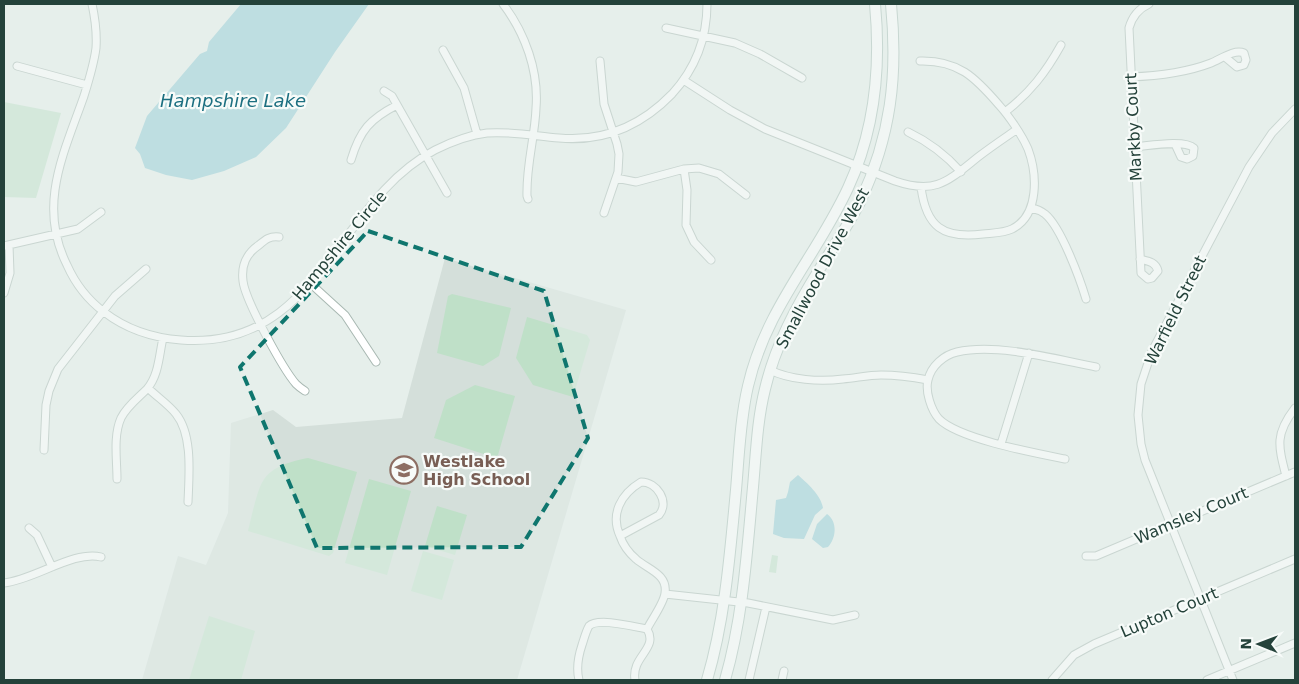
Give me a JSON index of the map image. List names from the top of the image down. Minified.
{"streets":{"street":["Markby Court","Hampshire Circle","Smallwood Drive West","Warfield Street","Wamsley Court","Lupton Court"]},"crossings":[["Warfield Street","Wamsley Court"],["Warfield Street","Lupton Court"]],"water":["Hampshire Lake"],"places":{"school or university":["Westlake High School"]},"north":"left"}
